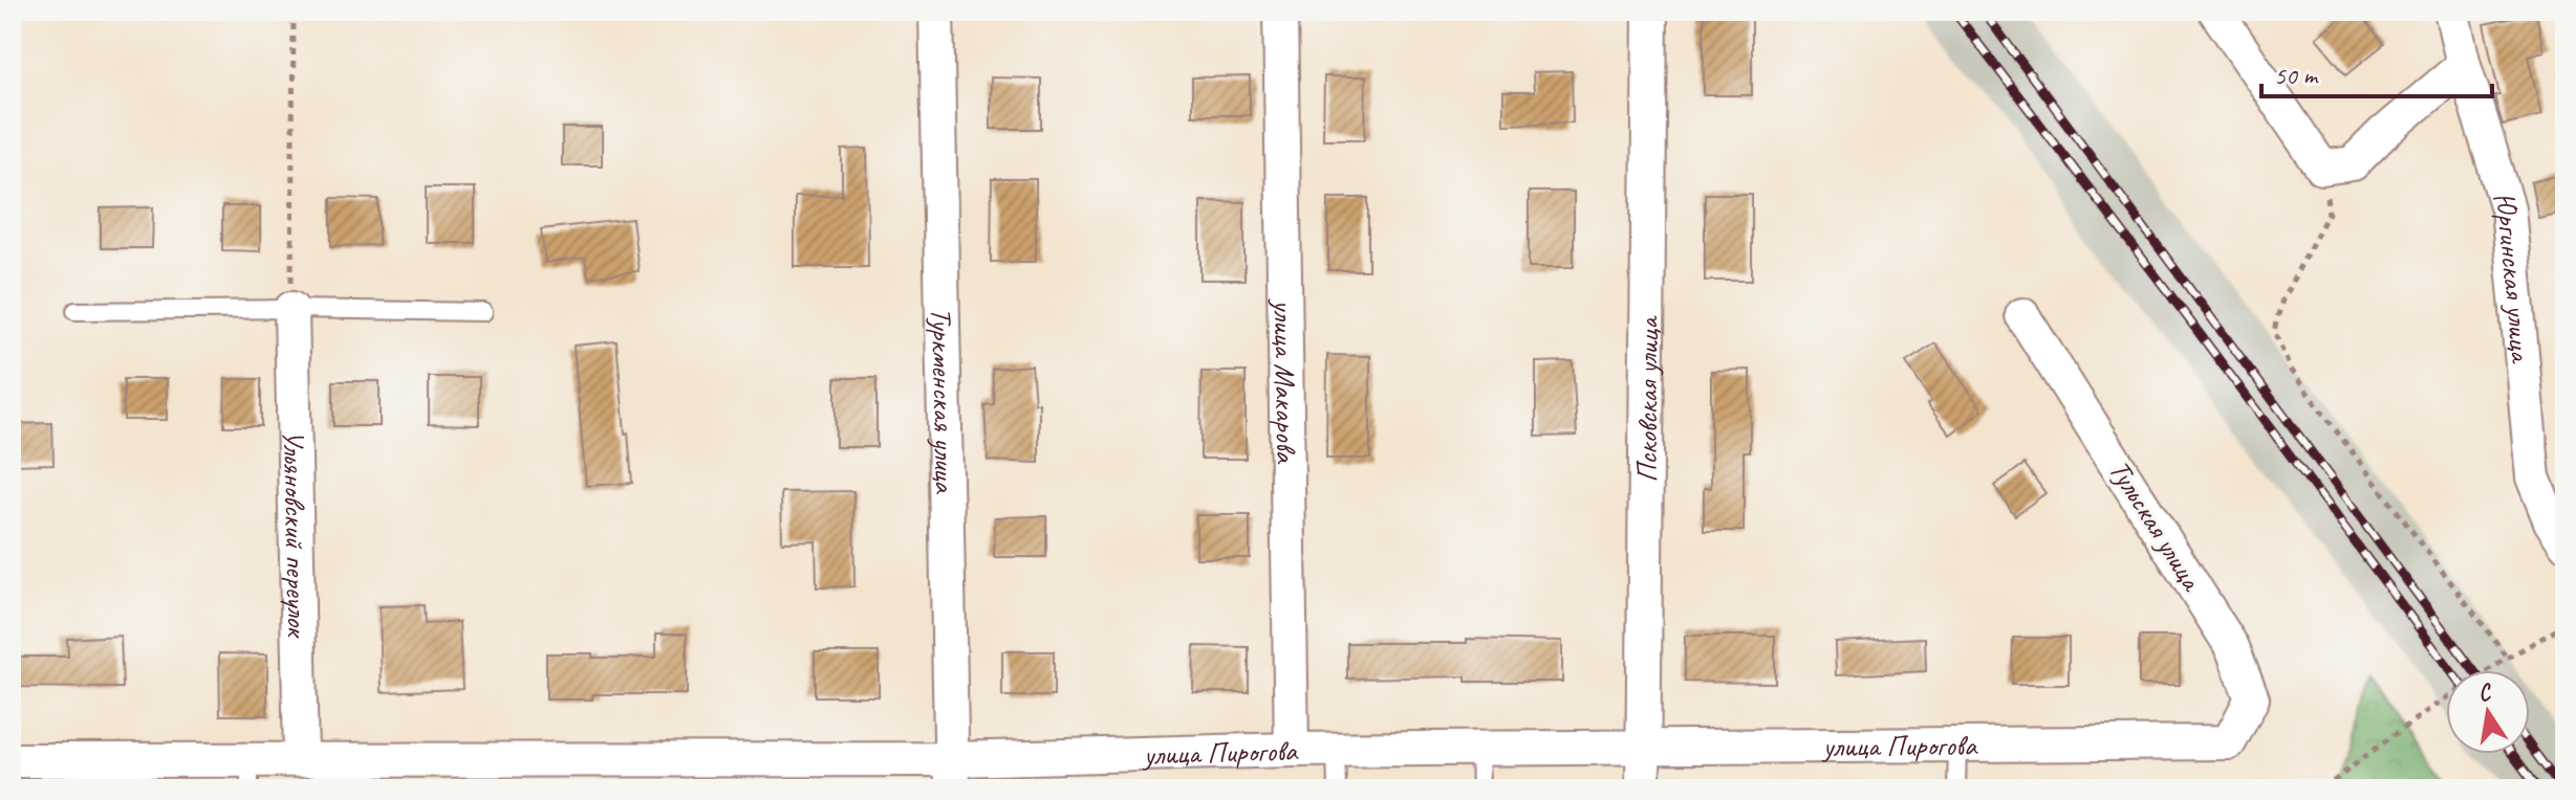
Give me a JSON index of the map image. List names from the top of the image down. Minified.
{"streets":{"street":["Юргинская улица","улица Макарова","Туркменская улица","Псковская улица","Тульская улица","Ульяновский переулок","улица Пирогова"]},"crossings":[["улица Макарова","улица Пирогова"],["Туркменская улица","улица Пирогова"],["Псковская улица","улица Пирогова"],["Тульская улица","улица Пирогова"],["Ульяновский переулок","улица Пирогова"]],"scale_bar":"50 m","north":"top"}
